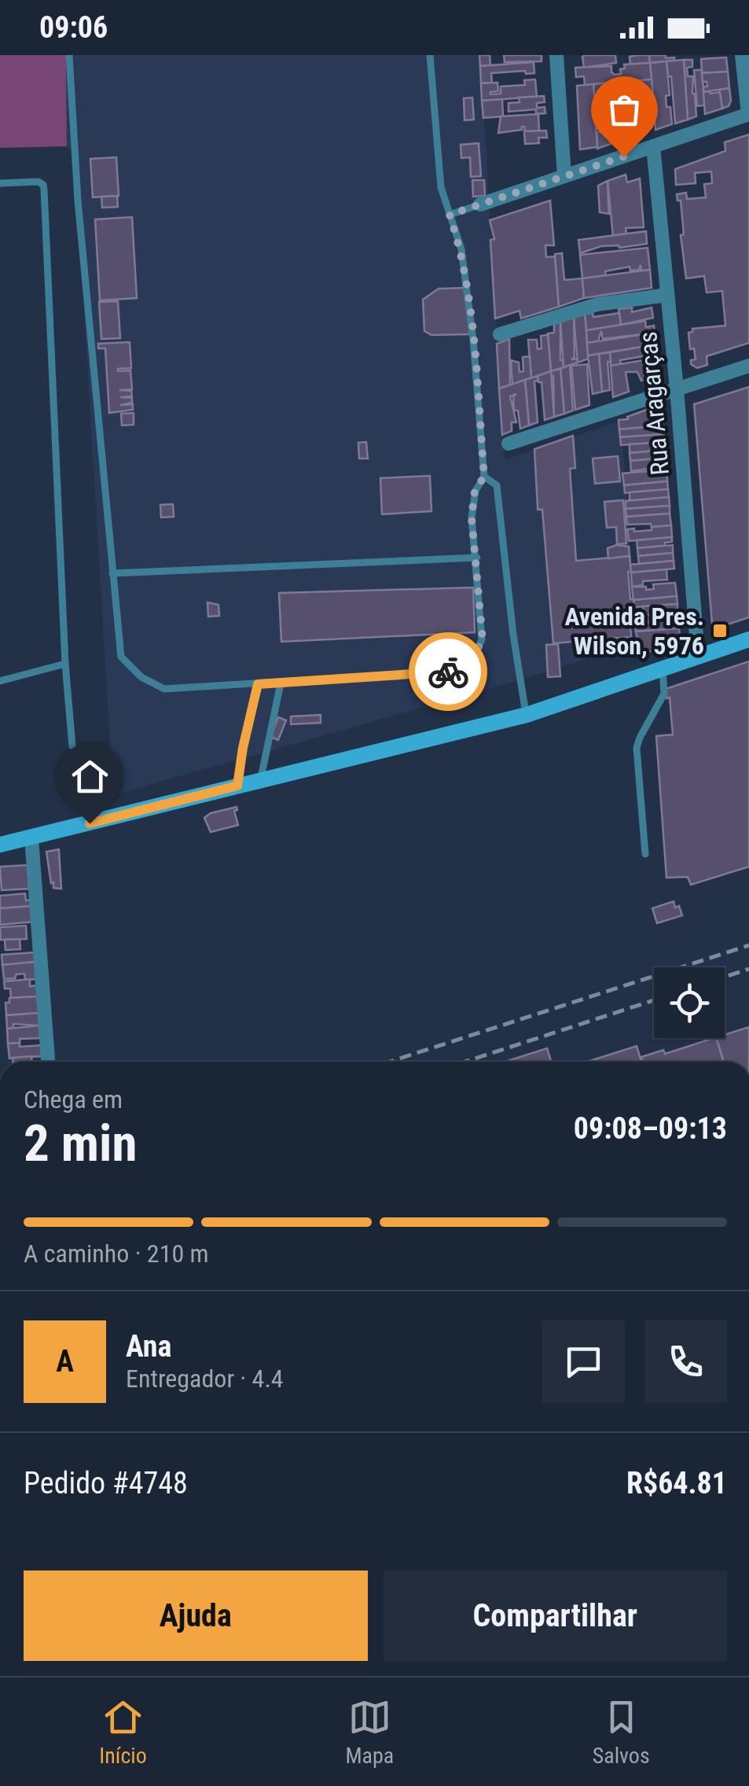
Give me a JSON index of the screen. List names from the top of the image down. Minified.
{"streets":{"street":["Rua Aragarças"]},"places":{"transit":["Avenida Pres. Wilson, 5976"]},"page":{"status":"09:06","heading":["2 min","Chega em","09:08–09:13"],"panel":["Ana","Entregador · 4.4","Pedido #4748","R$64.81"],"bar":"A caminho · 210 m","round":"A","buttons":["Ajuda","Compartilhar"],"tabs":["Início","Mapa","Salvos"]}}
